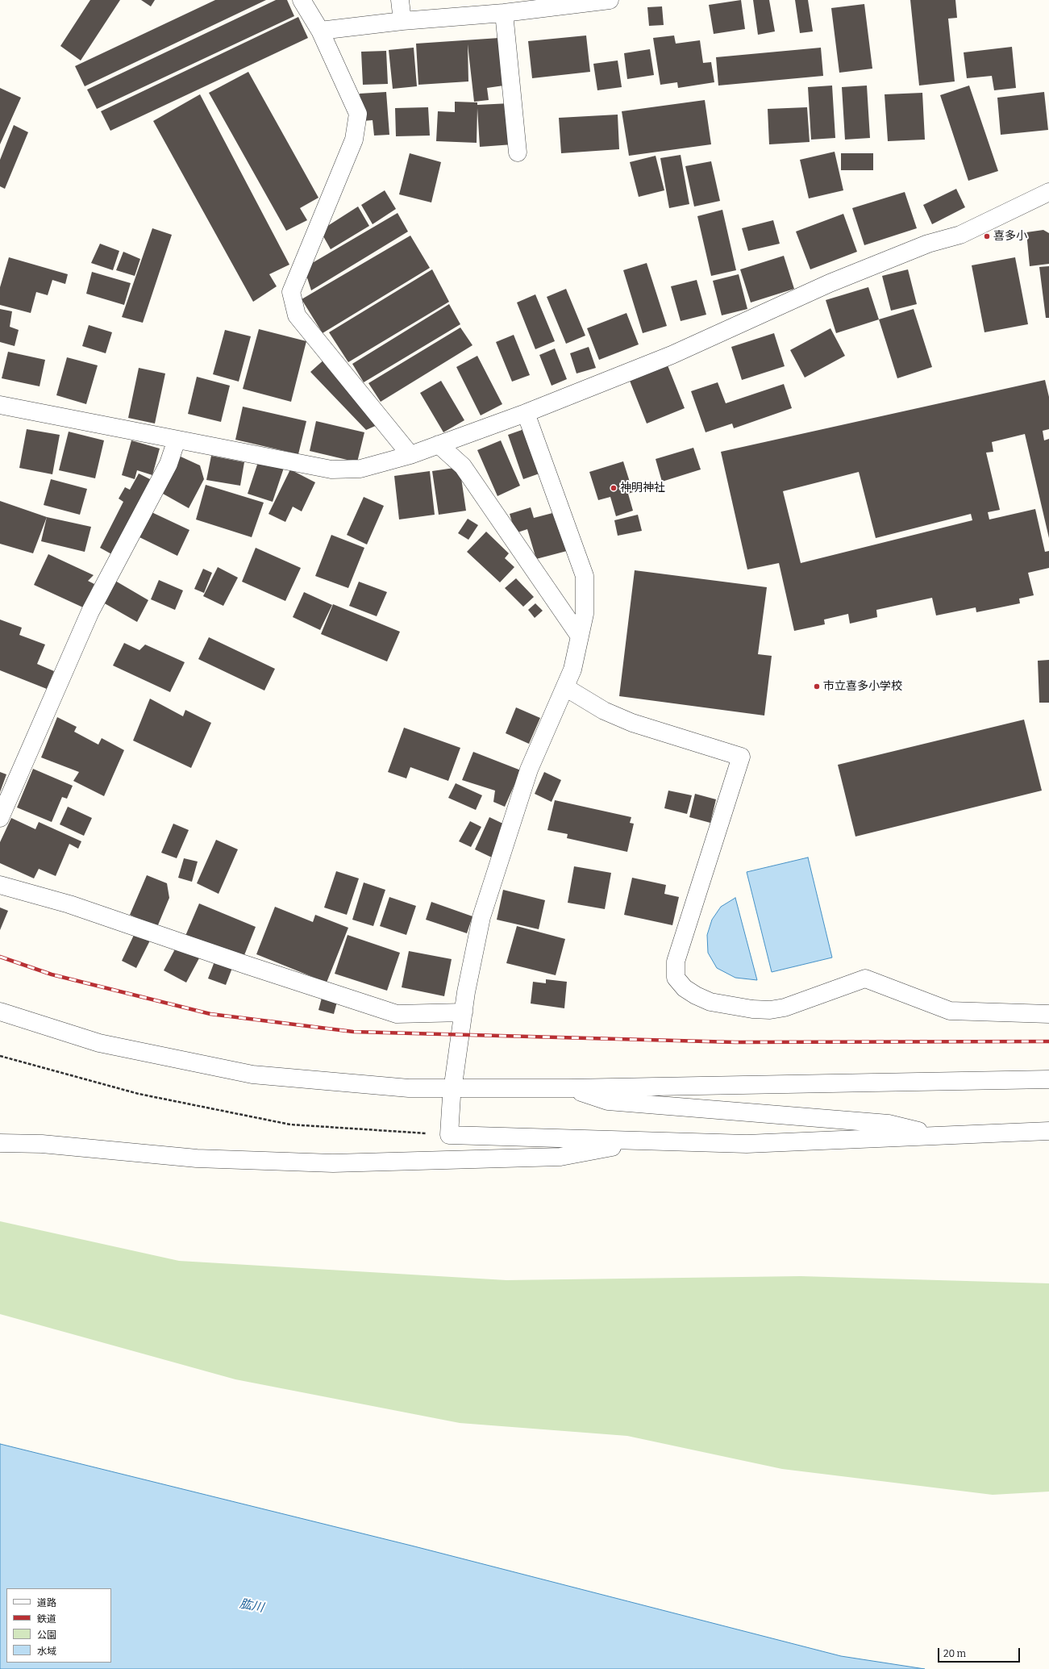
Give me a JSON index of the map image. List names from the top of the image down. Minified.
{"water":["肱川"],"places":["喜多小","神明神社","市立喜多小学校"],"legend":["道路","鉄道","公園","水域"],"scale_bar":"20 m"}
